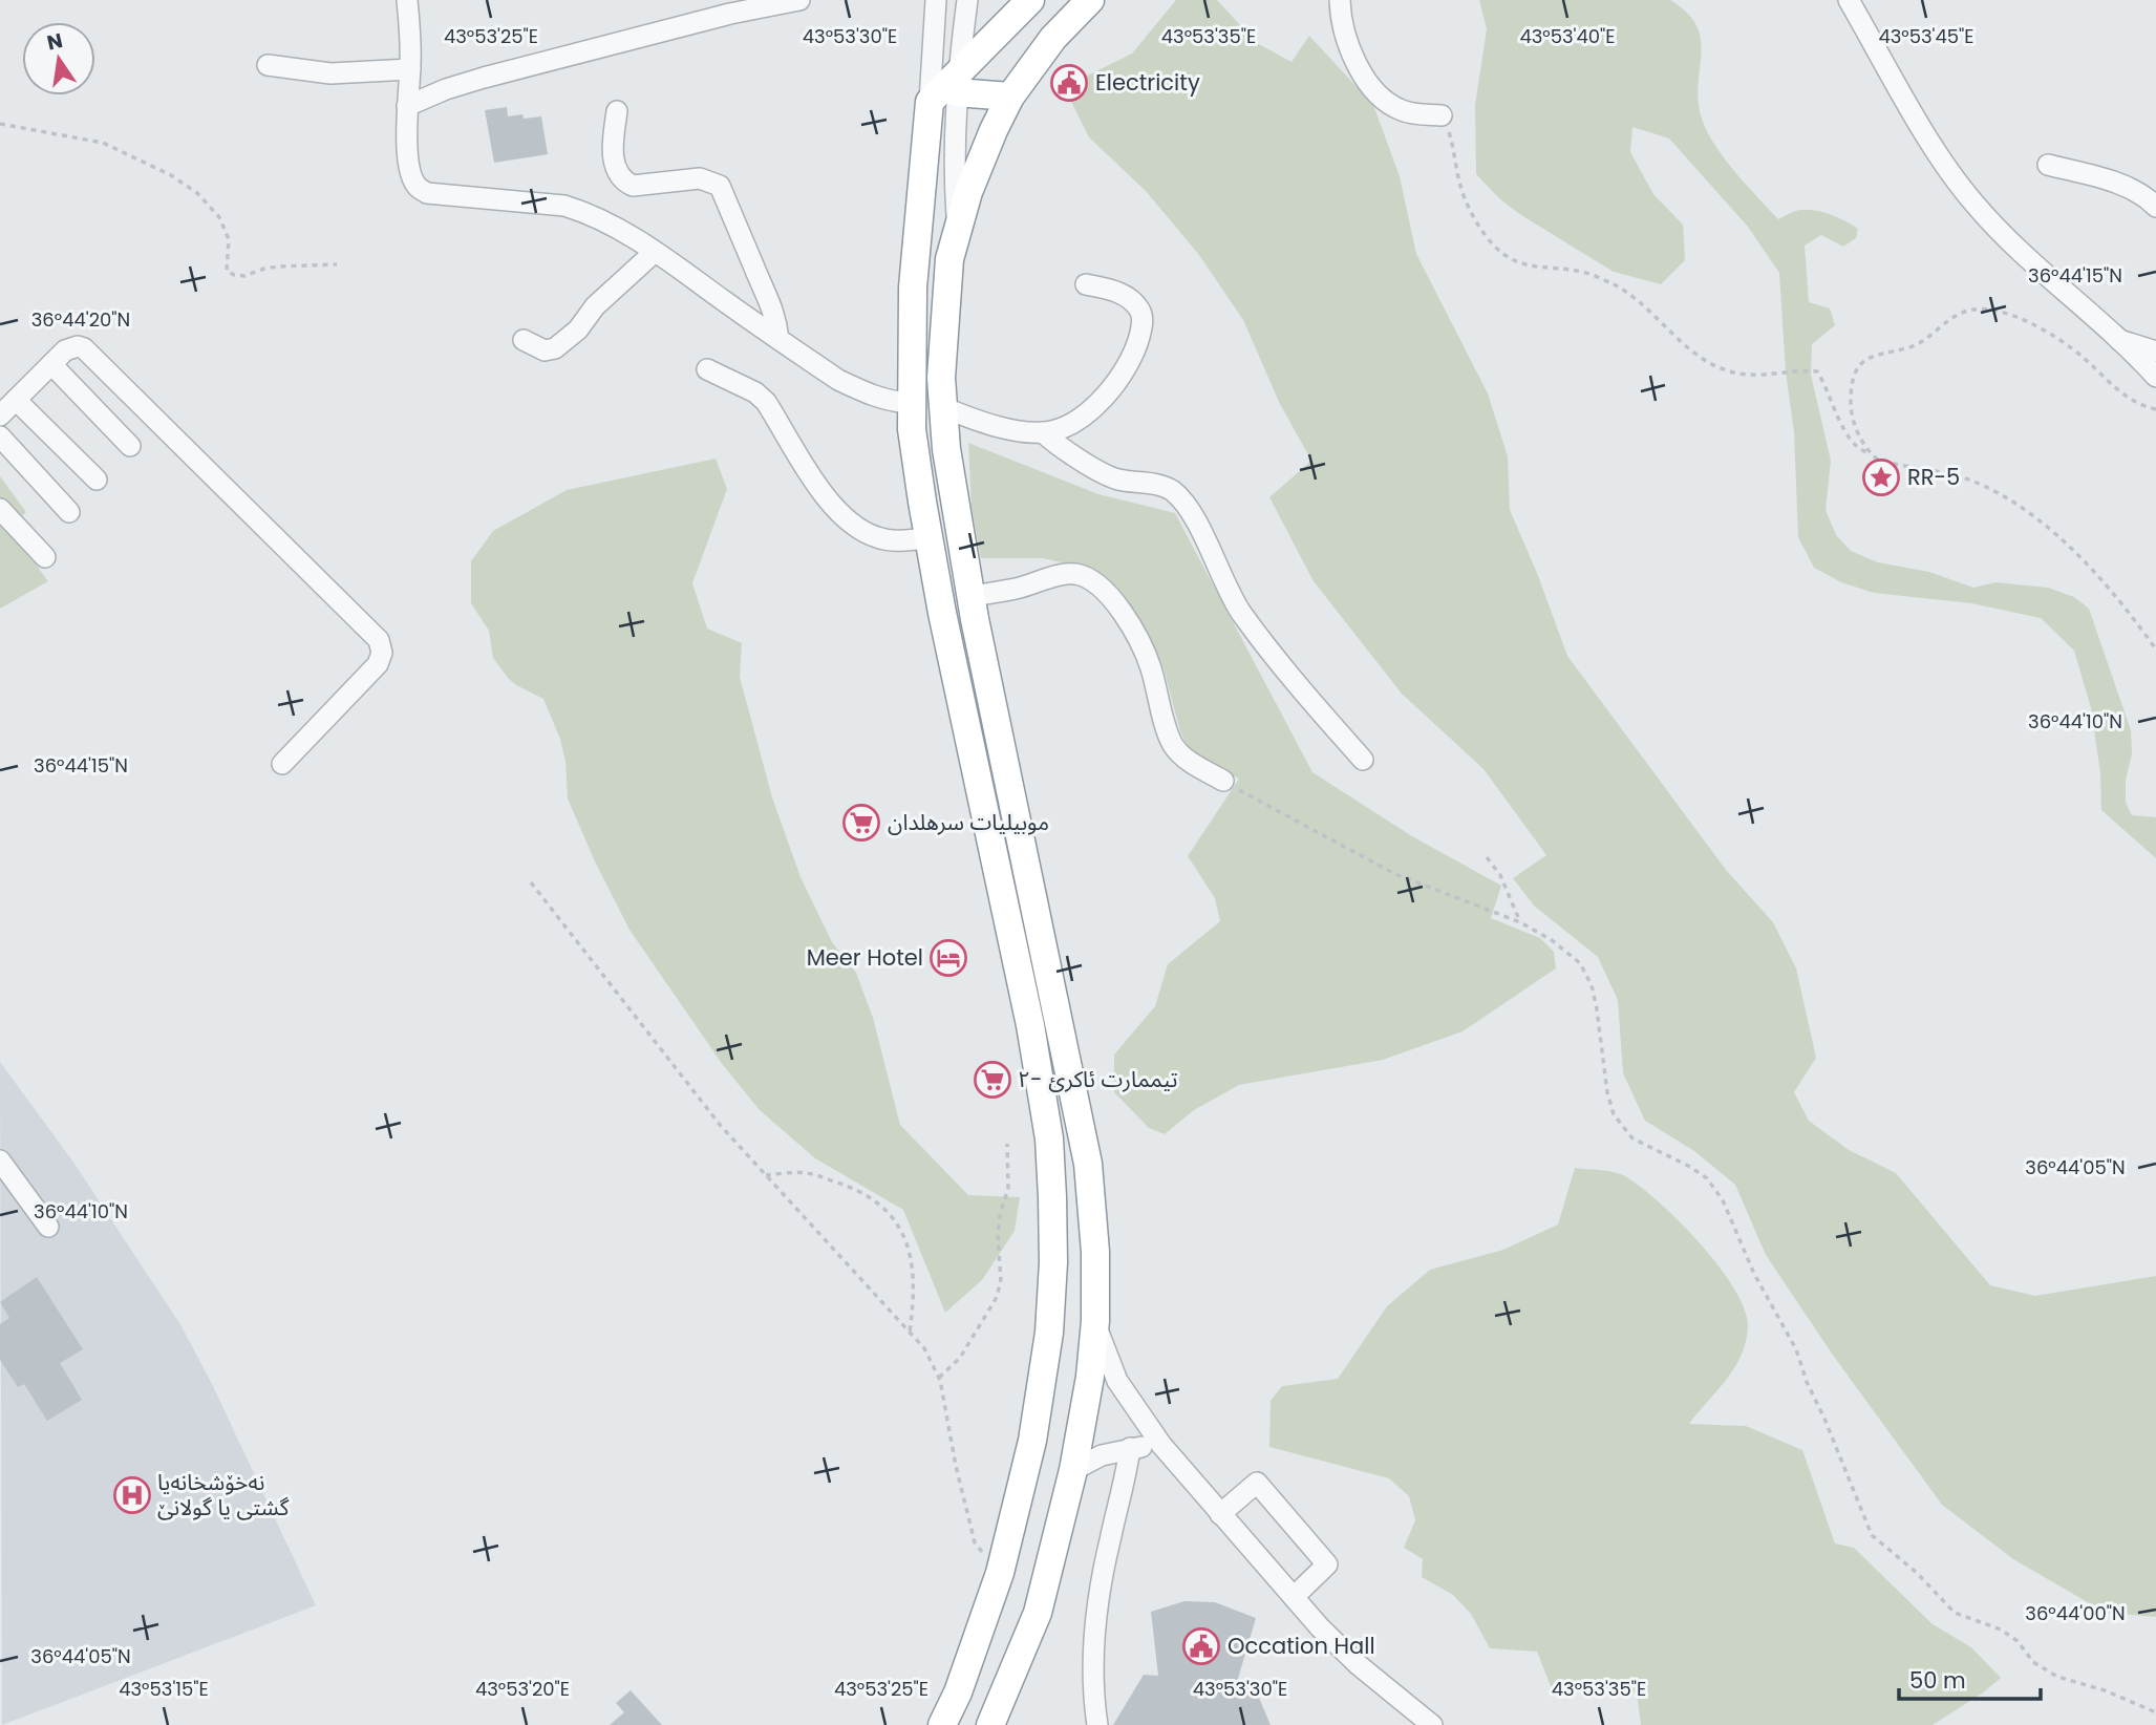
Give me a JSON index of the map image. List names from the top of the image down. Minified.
{"places":{"public building":["Electricity","Occation Hall"],"place":["RR-5"],"supermarket":["موبيليات سرهلدان","تيممارت ئاكرئ -٢"],"hotel":["Meer Hotel"],"hospital":["نەخۆشخانەیا گشتی یا گولانێ"]},"scale_bar":"50 m","north":"top","coordinates":["43°53'25\"E","43°53'30\"E","43°53'35\"E","43°53'40\"E","43°53'45\"E","36°44'15\"N","36°44'20\"N","36°44'10\"N","36°44'05\"N","36°44'00\"N","43°53'15\"E","43°53'20\"E"]}
